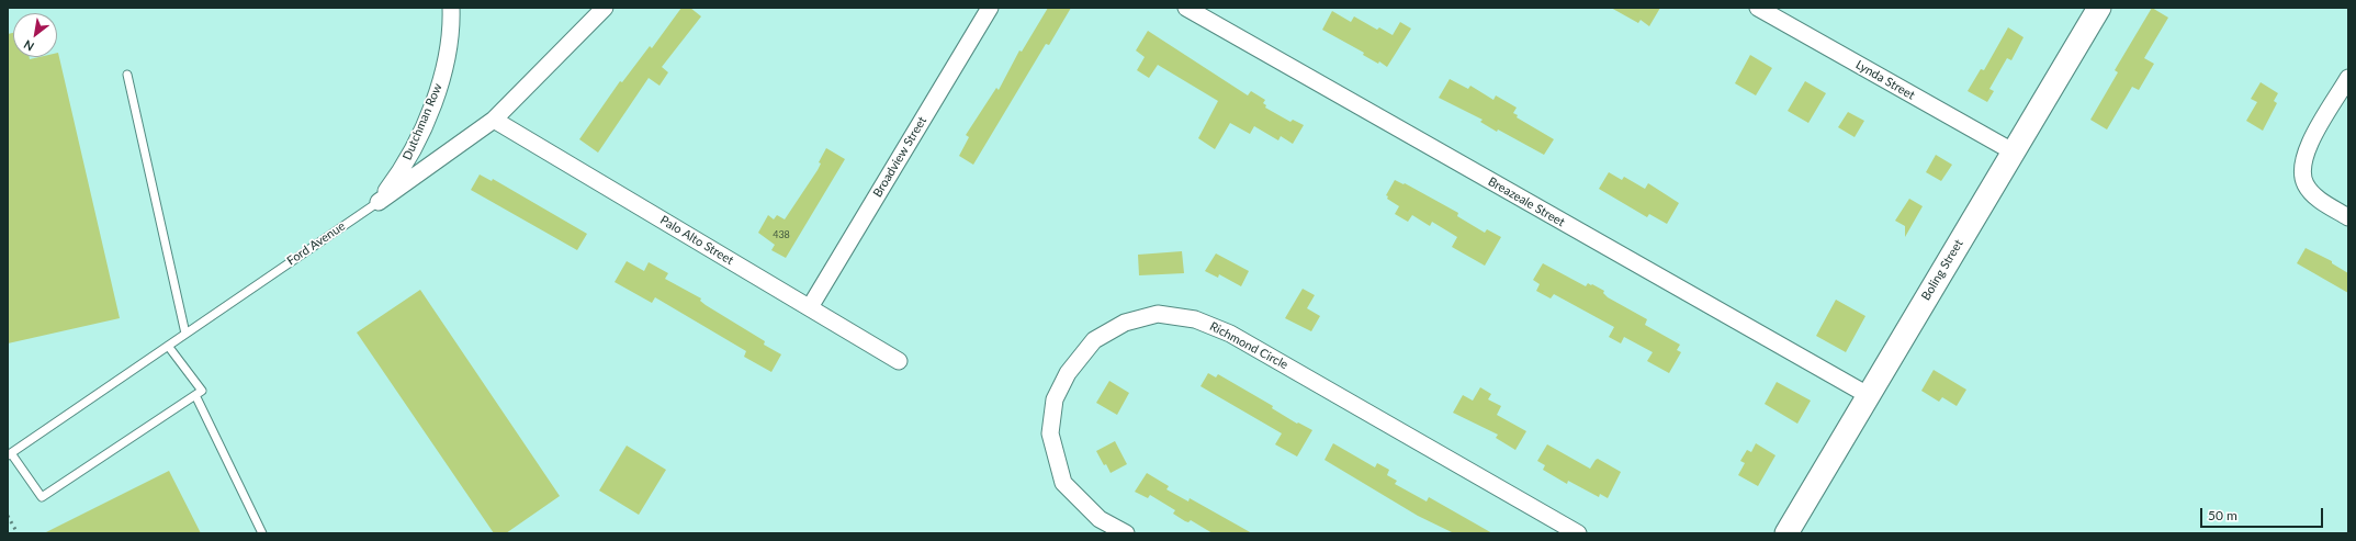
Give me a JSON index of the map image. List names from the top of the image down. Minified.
{"streets":{"street":["Lynda Street","Dutchman Row","Broadview Street","Breazeale Street","Palo Alto Street","Ford Avenue","Boling Street","Richmond Circle"]},"crossings":[["Lynda Street","Boling Street"],["Dutchman Row","Ford Avenue"],["Broadview Street","Palo Alto Street"],["Breazeale Street","Boling Street"],["Palo Alto Street","Ford Avenue"]],"house_numbers":["438"],"scale_bar":"50 m","north":"bottom left"}
